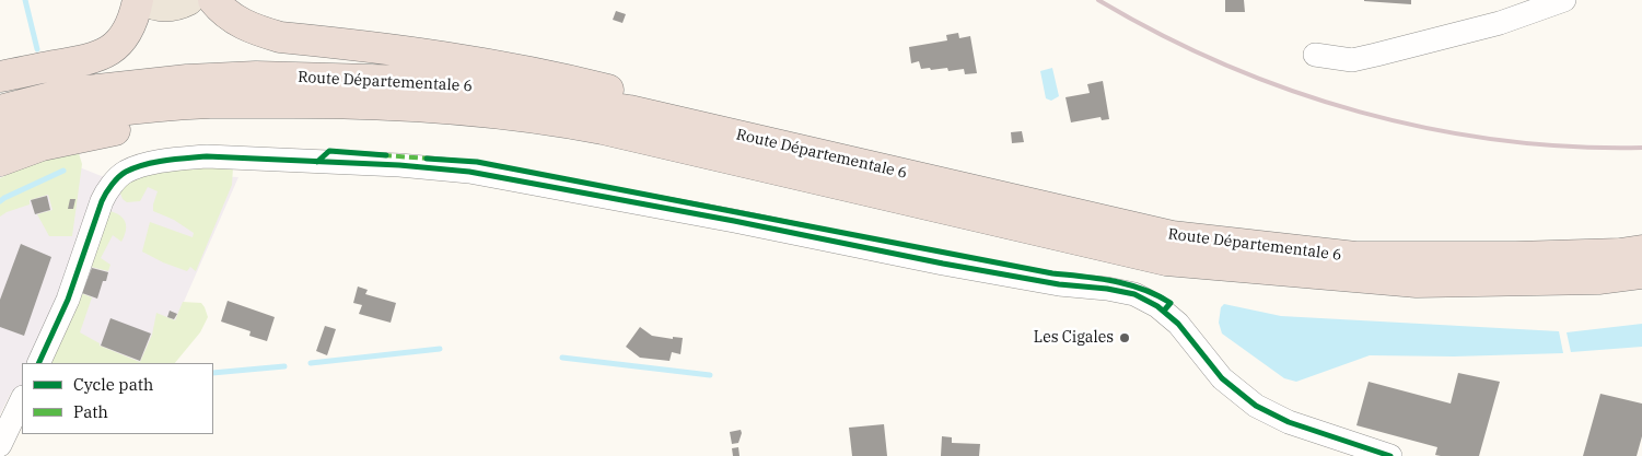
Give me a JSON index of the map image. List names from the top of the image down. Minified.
{"streets":{"highway":["Route Départementale 6"]},"places":["Les Cigales"],"legend":["Cycle path","Path"]}
